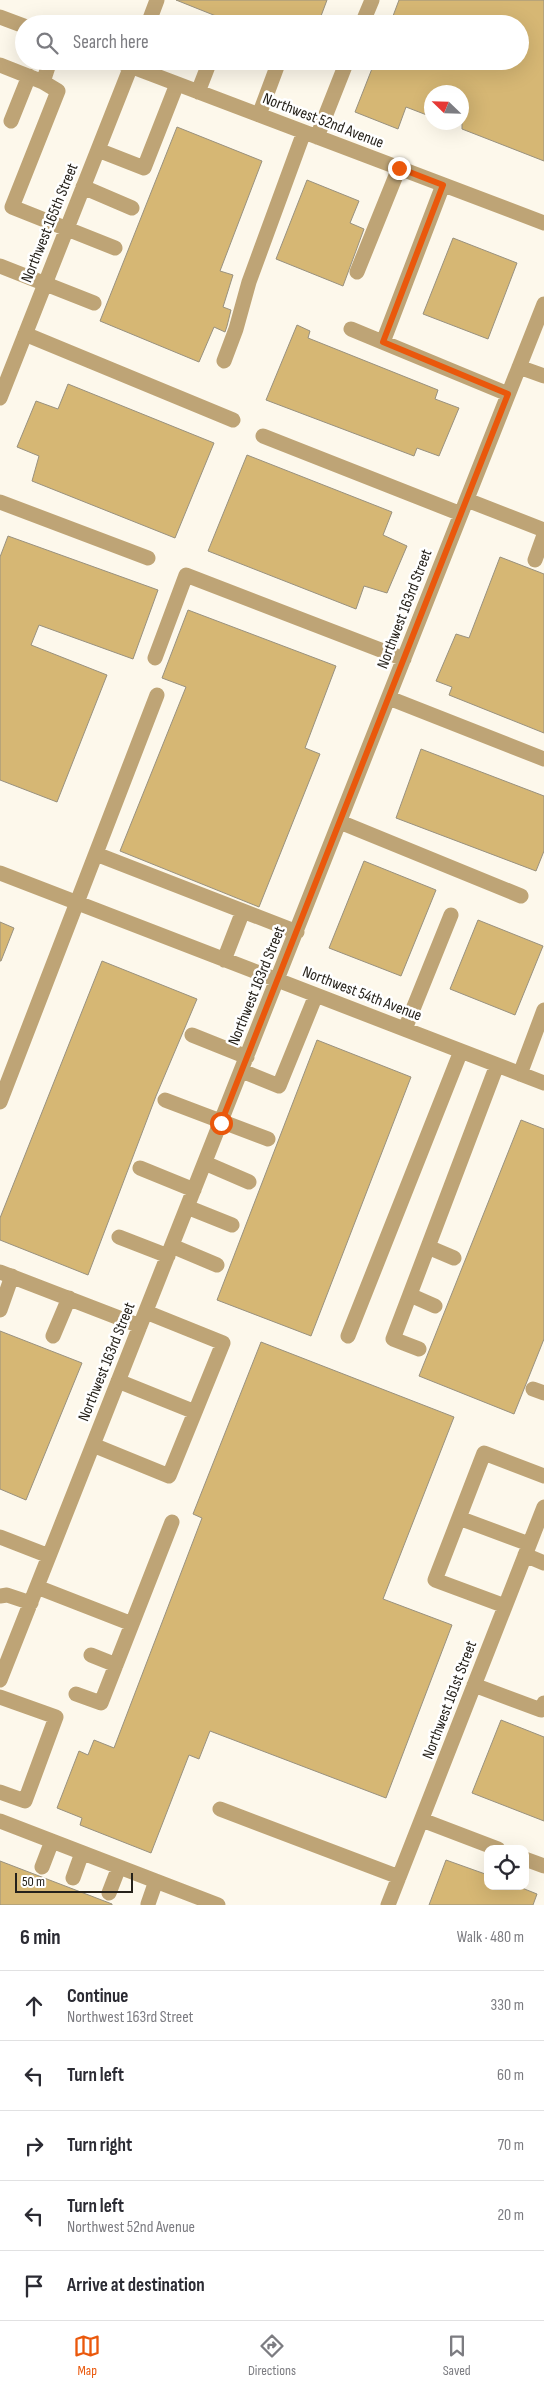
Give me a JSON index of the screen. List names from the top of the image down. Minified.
{"streets":{"street":["Northwest 52nd Avenue","Northwest 165th Street","Northwest 163rd Street","Northwest 54th Avenue","Northwest 161st Street"]},"crossings":[["Northwest 163rd Street","Northwest 54th Avenue"]],"scale_bar":"50 m","north":"top left","page":{"search":"Search here","scale":"50 m","heading":["6 min","Walk · 480 m"],"list":[["Continue","Northwest 163rd Street","330 m"],["Turn left","60 m"],["Turn right","70 m"],["Turn left","Northwest 52nd Avenue","20 m"],"Arrive at destination"],"nav":["Map","Directions","Saved"]}}
